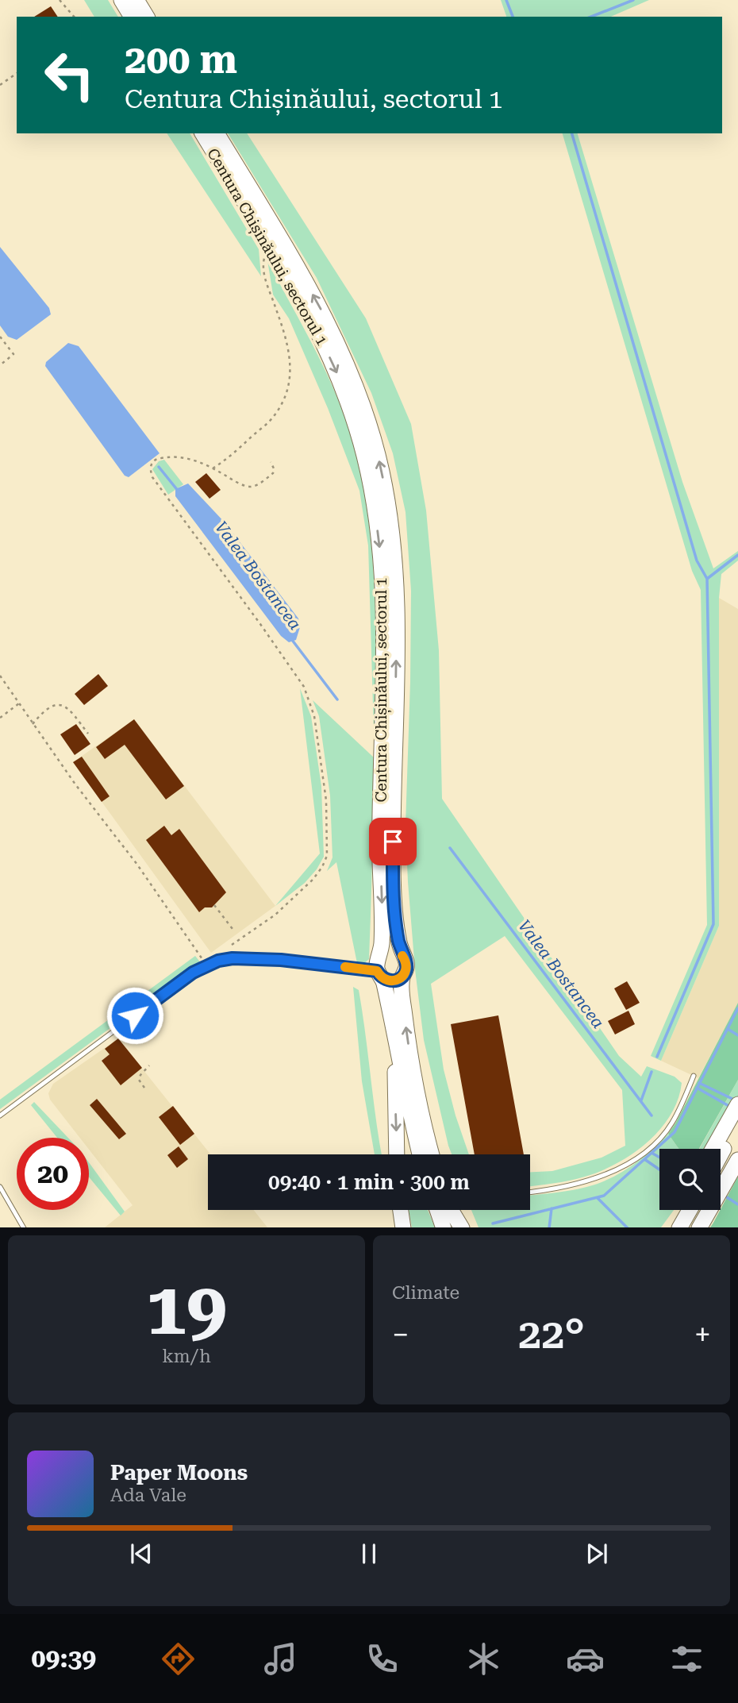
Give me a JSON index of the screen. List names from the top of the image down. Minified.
{"streets":{"highway":["Centura Chișinăului, sectorul 1"]},"water":["Valea Bostancea"],"page":{"turn":["200 m","Centura Chișinăului, sectorul 1"],"limit":"20","trip":"09:40 · 1 min · 300 m","tile":[["19","km/h"],"Climate"],"heat":["−","22°","+"],"song":["Paper Moons","Ada Vale"],"tabs":"09:39"}}
